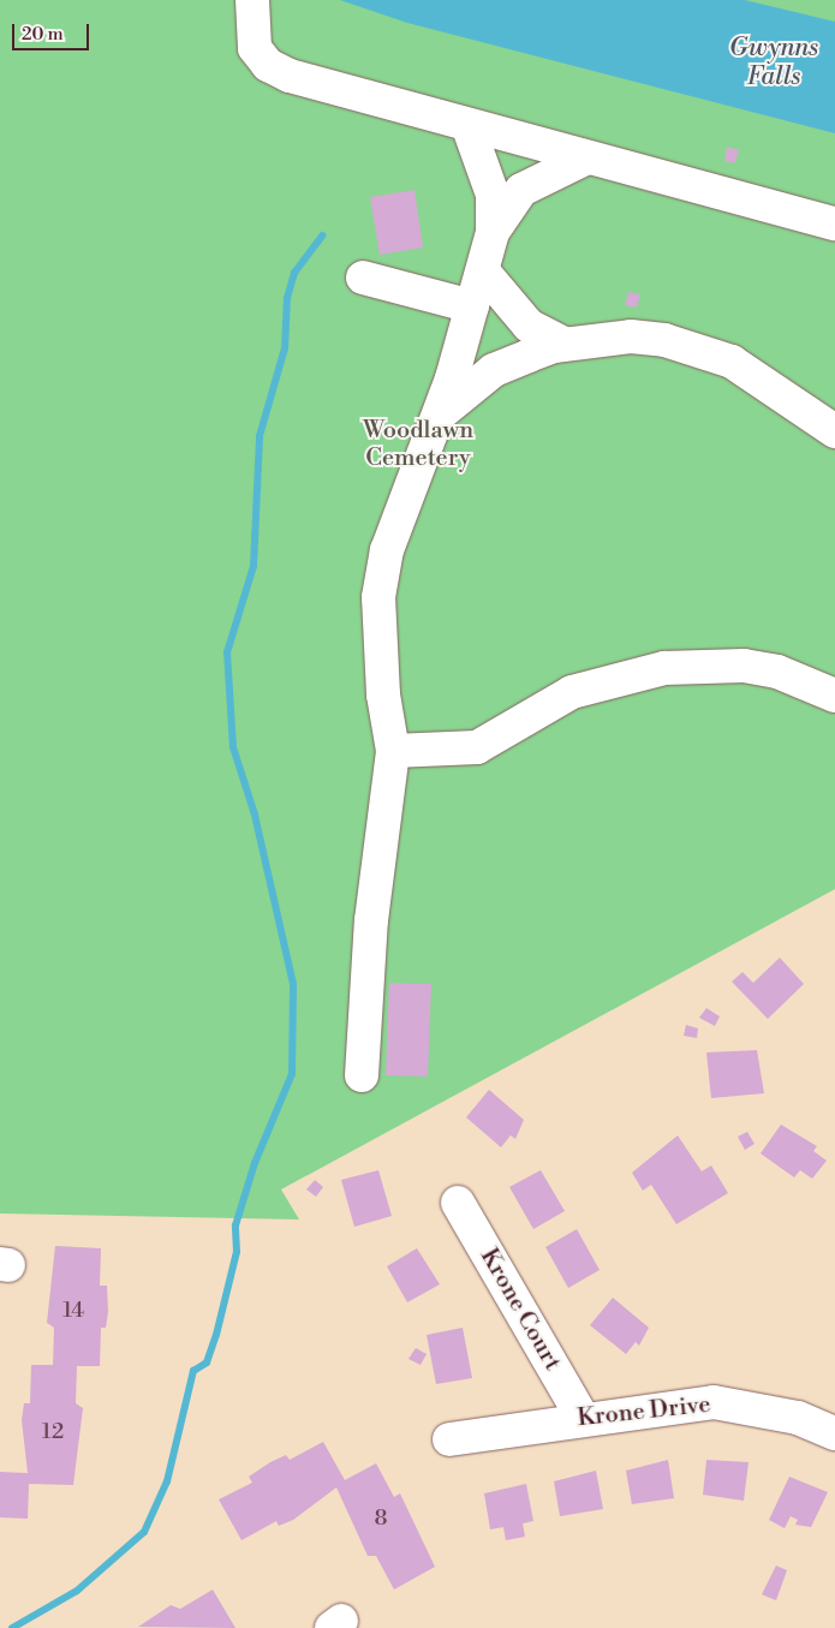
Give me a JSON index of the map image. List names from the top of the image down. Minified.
{"streets":{"street":["Krone Court","Krone Drive"]},"crossings":[["Krone Court","Krone Drive"]],"water":["Gwynns Falls"],"parks":["Woodlawn Cemetery"],"house_numbers":["14","12","8"],"scale_bar":"20 m"}
